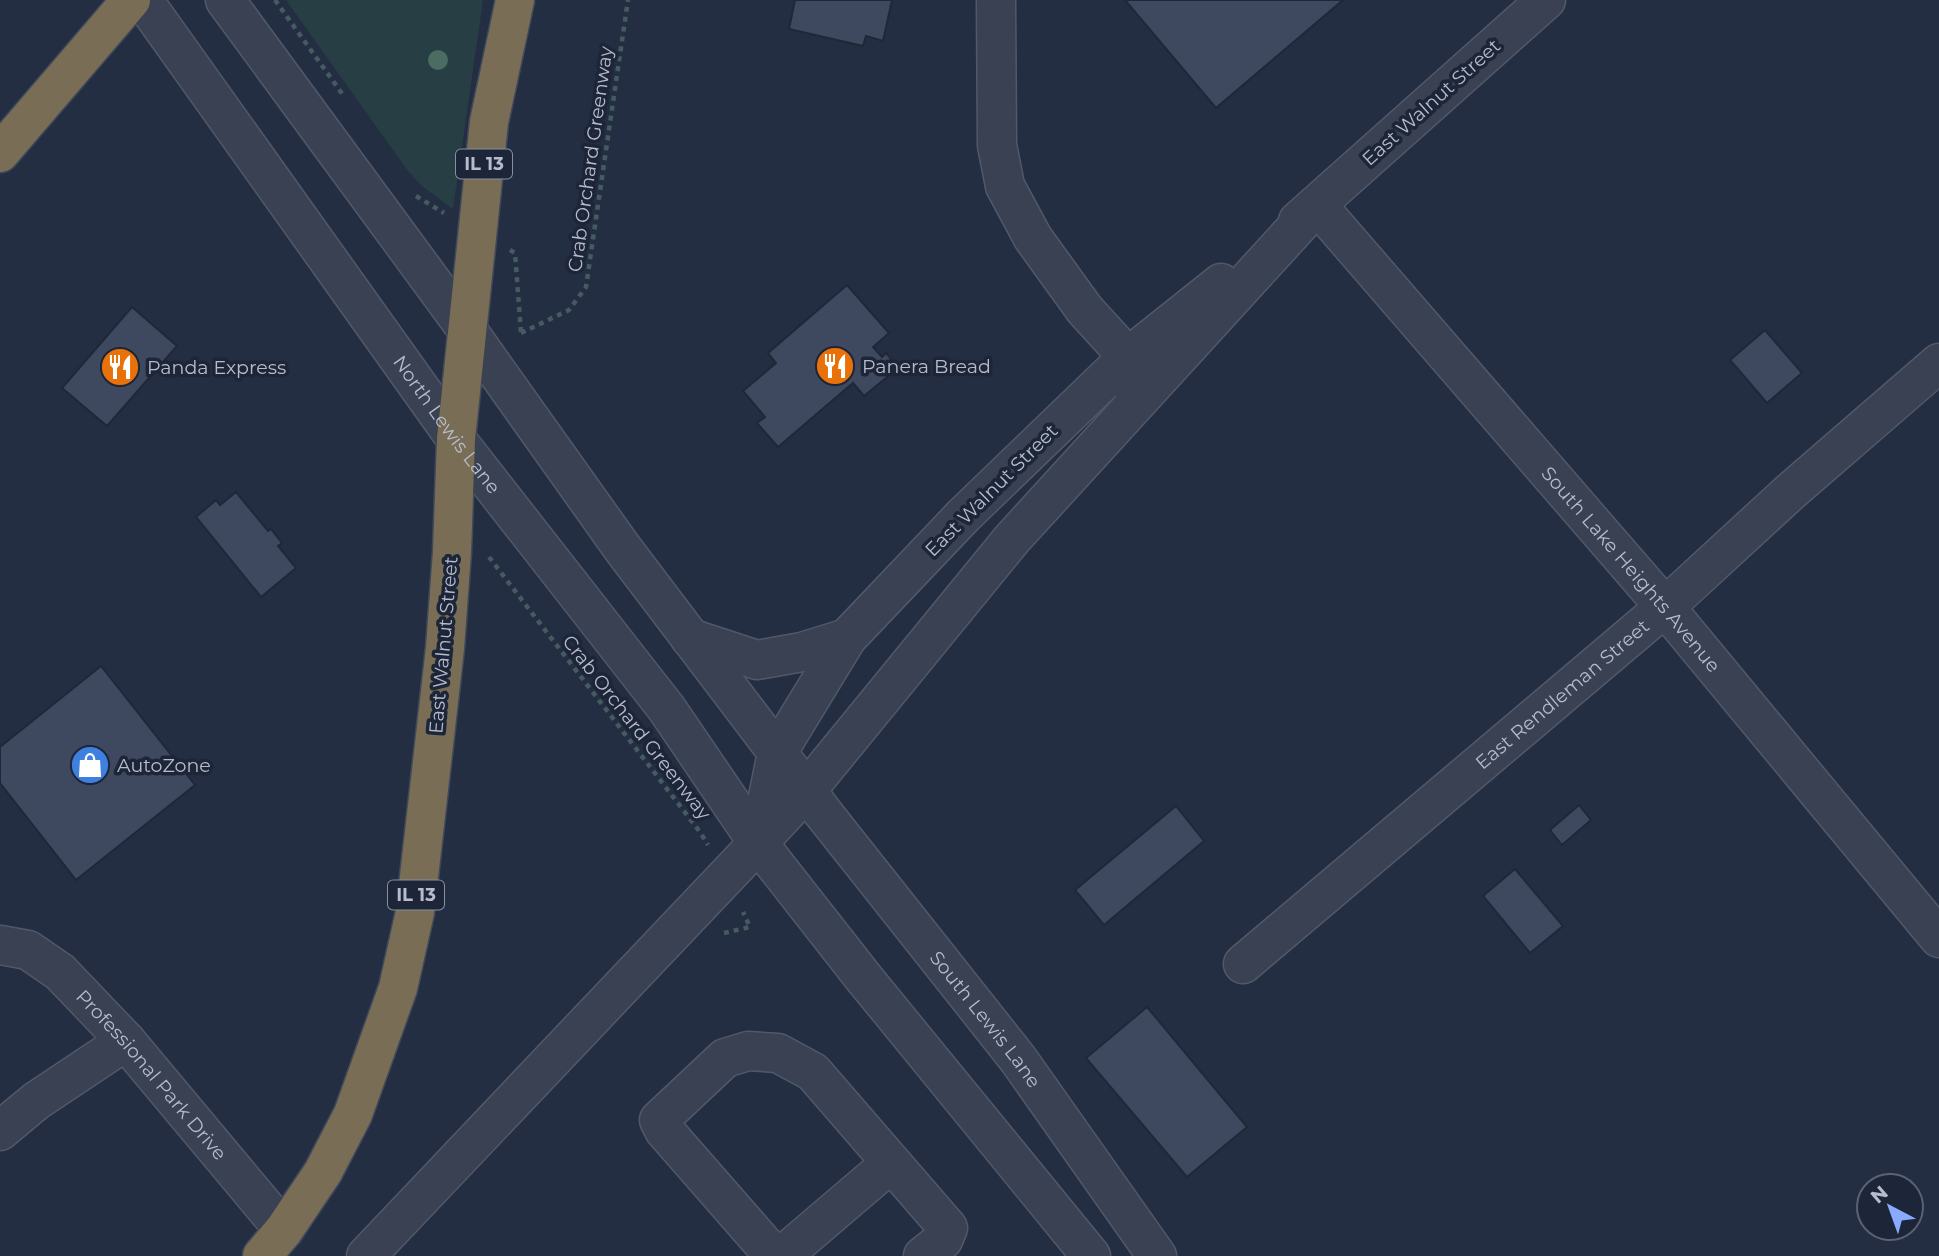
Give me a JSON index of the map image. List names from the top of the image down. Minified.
{"streets":{"highway":["East Walnut Street","IL 13"],"street":["North Lewis Lane","South Lake Heights Avenue","East Rendleman Street","South Lewis Lane","Professional Park Drive"],"path":["Crab Orchard Greenway"]},"crossings":[["East Walnut Street","Crab Orchard Greenway"],["East Walnut Street","North Lewis Lane"],["East Walnut Street","South Lake Heights Avenue"],["East Walnut Street","South Lewis Lane"],["East Walnut Street","Professional Park Drive"],["South Lake Heights Avenue","East Rendleman Street"]],"places":{"restaurant":["Panera Bread","Panda Express"],"shop":["AutoZone"]},"north":"top left"}
